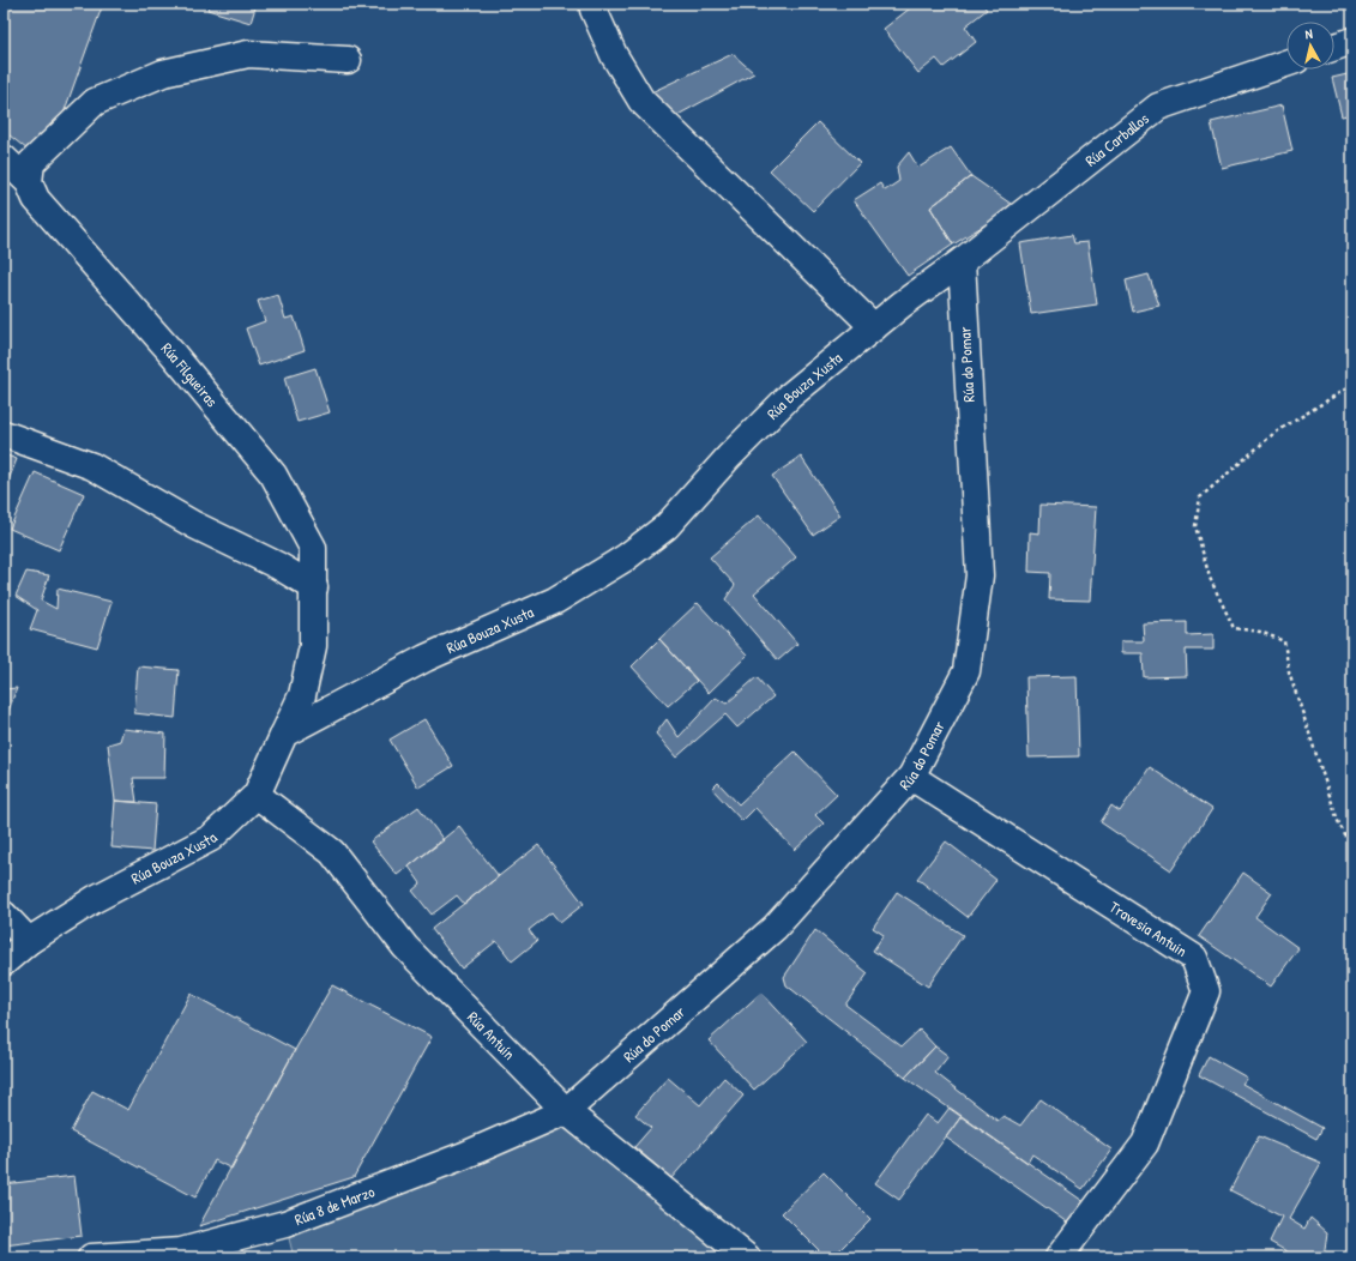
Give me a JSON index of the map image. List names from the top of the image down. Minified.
{"streets":{"street":["Rúa Carballos","Rúa do Pomar","Rúa Filgueiras","Rúa Bouza Xusta","Travesia Antuin","Rúa Antuín","Rúa 8 de Marzo"]},"crossings":[["Rúa Carballos","Rúa do Pomar"],["Rúa Carballos","Rúa Bouza Xusta"],["Rúa do Pomar","Rúa Bouza Xusta"],["Rúa do Pomar","Travesia Antuin"],["Rúa do Pomar","Rúa Antuín"],["Rúa do Pomar","Rúa 8 de Marzo"],["Rúa Filgueiras","Rúa Bouza Xusta"],["Rúa Bouza Xusta","Rúa Antuín"],["Rúa Antuín","Rúa 8 de Marzo"]],"north":"top"}
